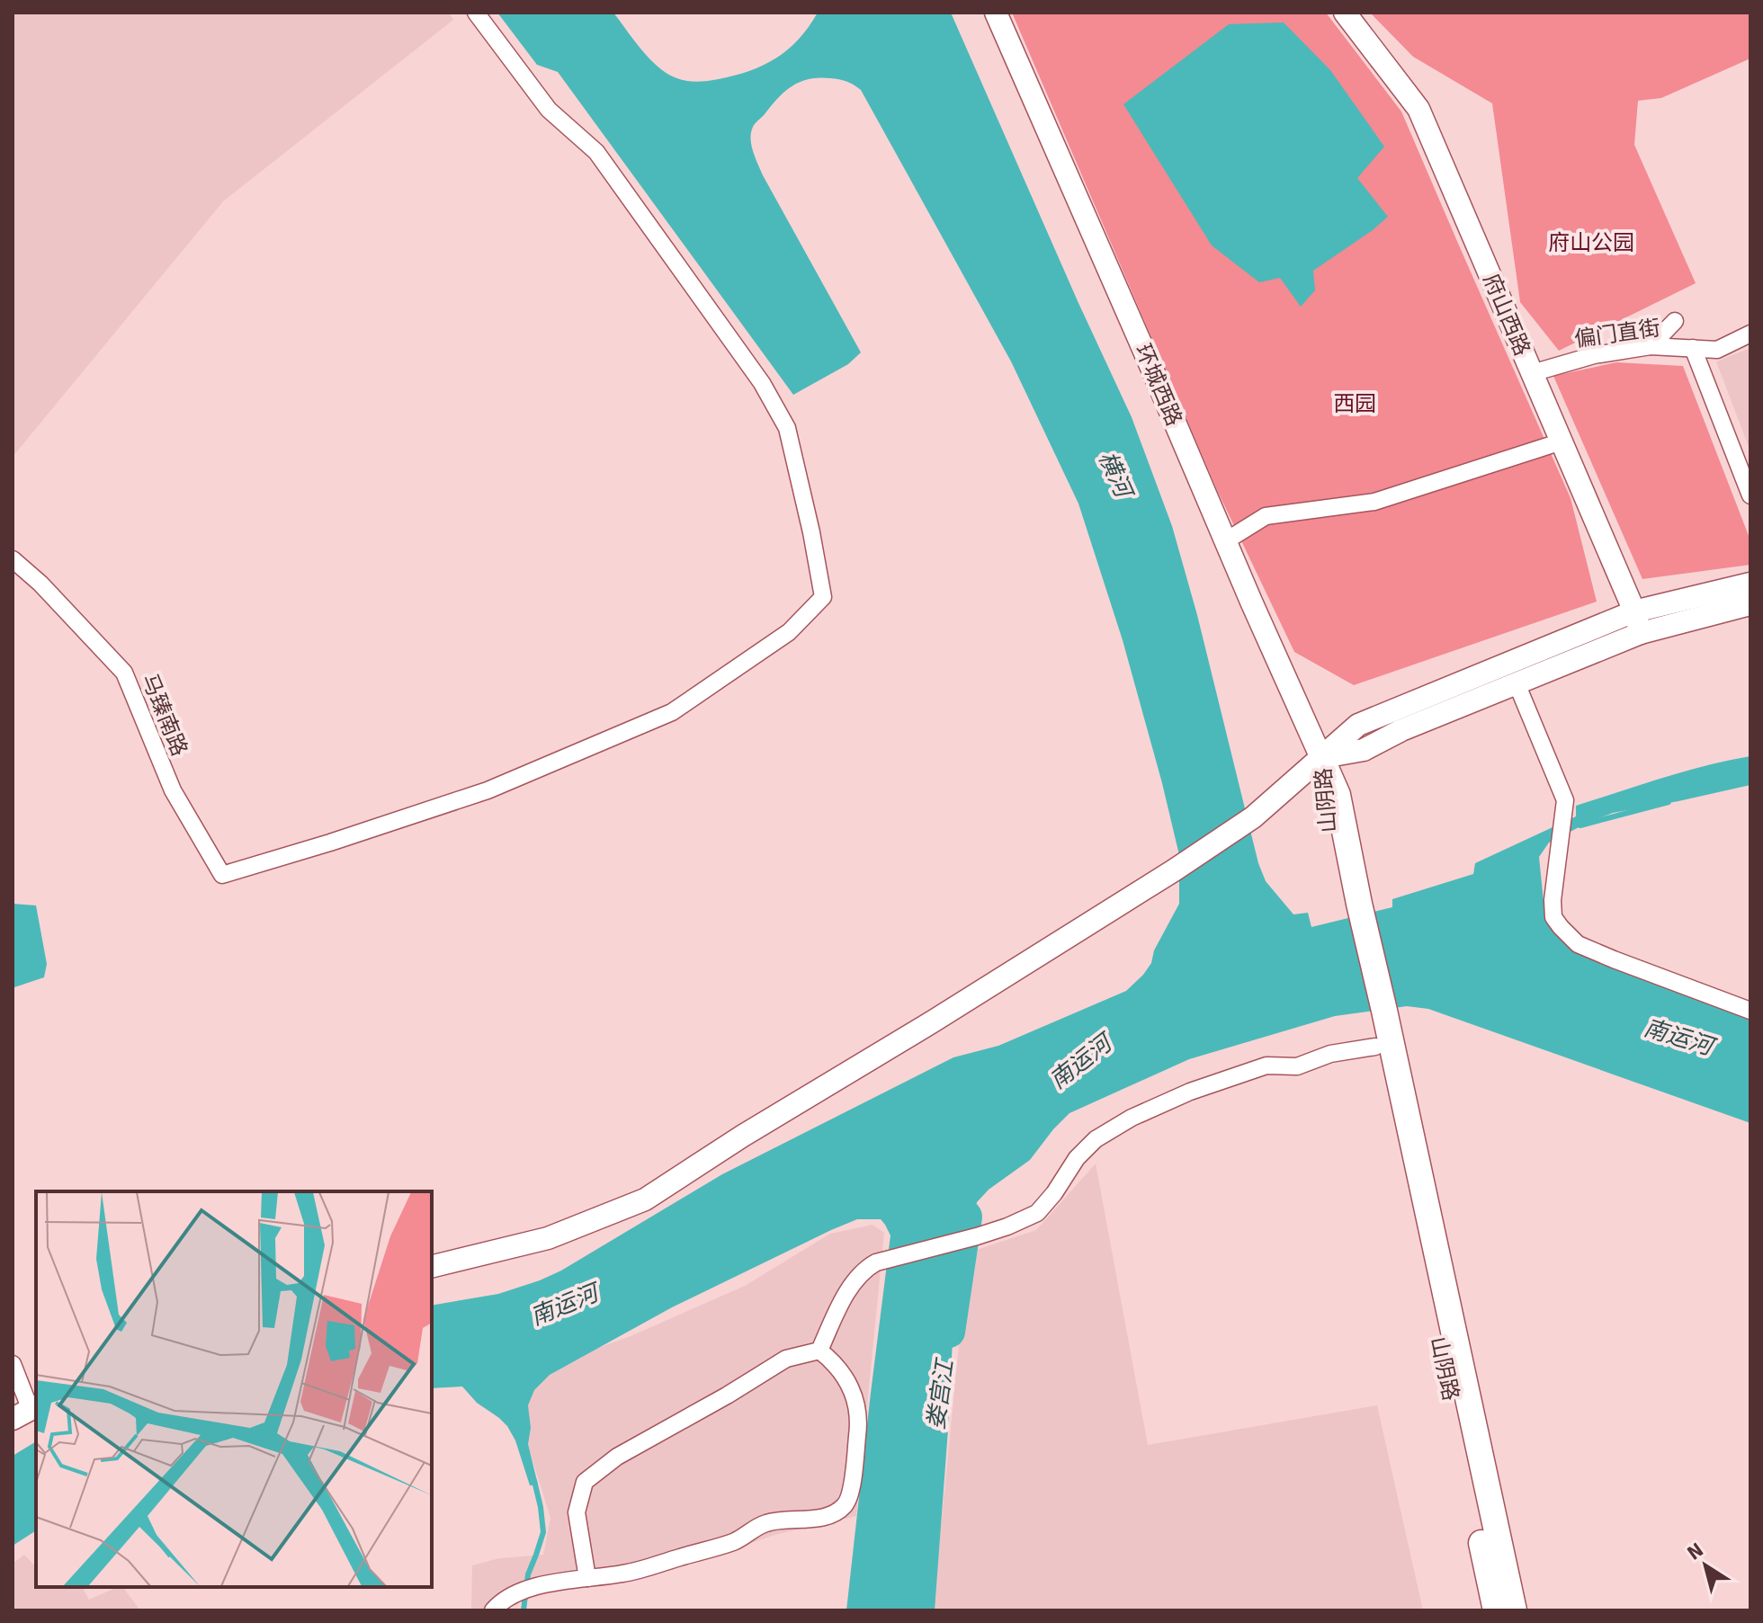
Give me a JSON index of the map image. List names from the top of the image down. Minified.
{"streets":{"main road":["府山西路","环城西路","山阴路"],"street":["偏门直街","马臻南路"]},"crossings":[["府山西路","偏门直街"],["环城西路","山阴路"]],"water":["横河","南运河","娄宫江"],"parks":["府山公园","西园"],"north":"top left"}
